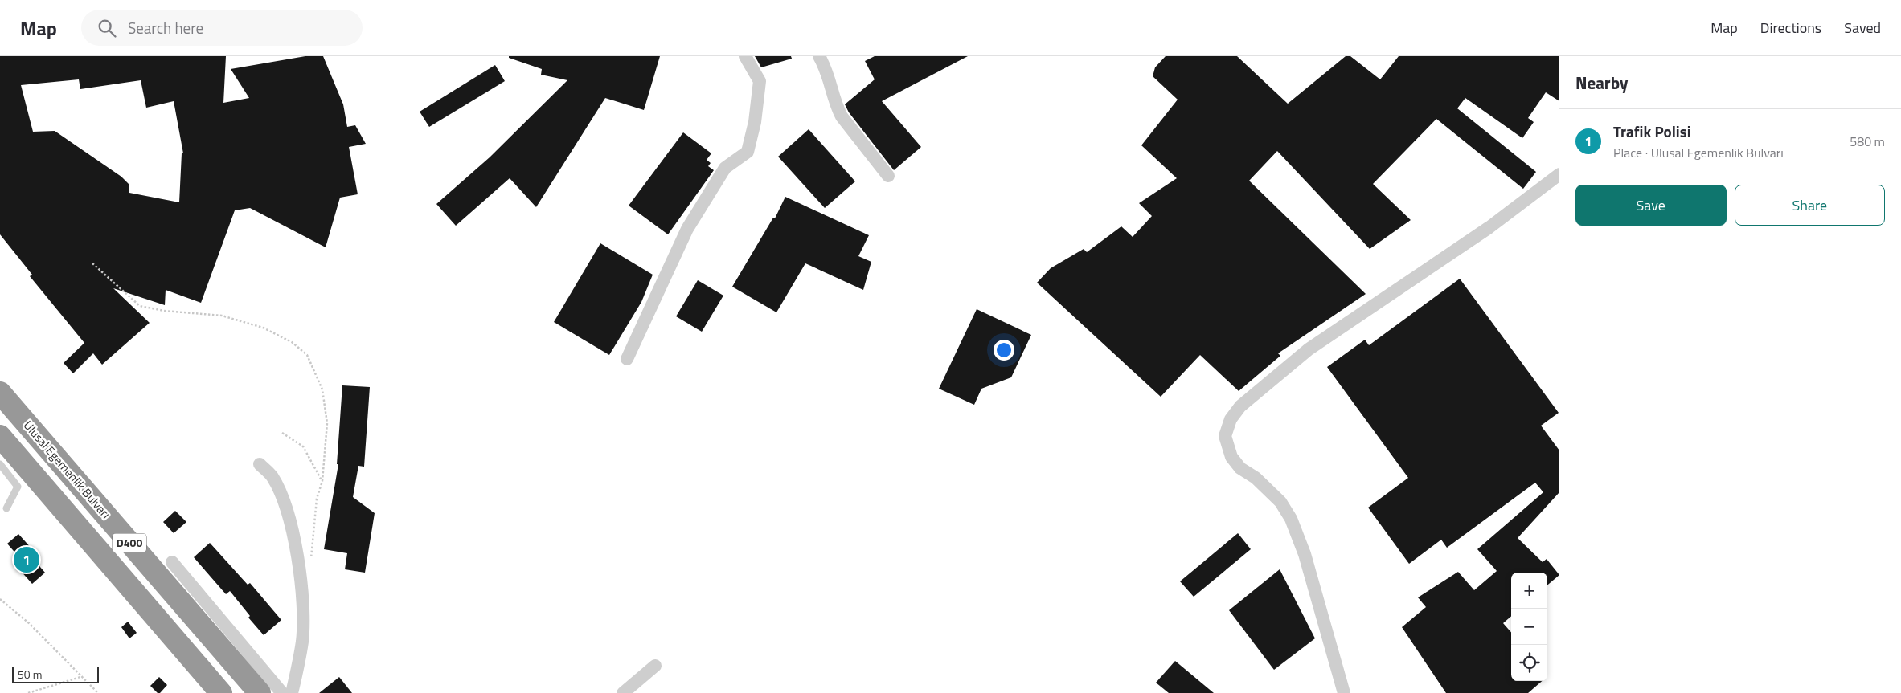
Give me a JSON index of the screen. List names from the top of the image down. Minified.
{"streets":{"highway":["Ulusal Egemenlik Bulvarı","D400"]},"scale_bar":"50 m","page":{"header":"Map","search":"Search here","nav":["Map","Directions","Saved"],"heading":"Nearby","list":[{"mark":"1","name":"Trafik Polisi","note":"Place · Ulusal Egemenlik Bulvarı","value":"580 m"}],"buttons":["Save","Share"],"pins":"1","map_buttons":["+","−"],"scale":"50 m"}}
